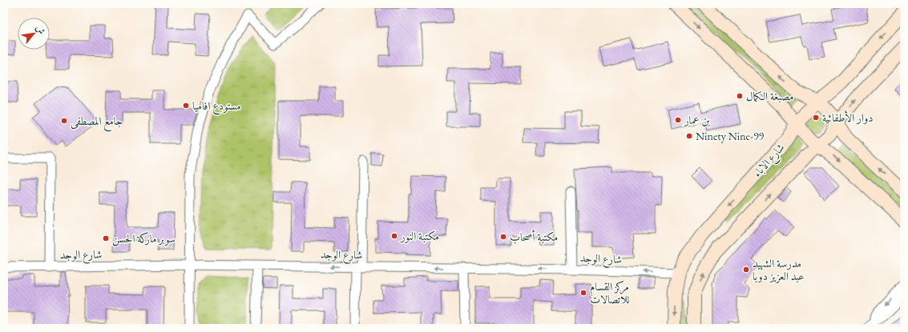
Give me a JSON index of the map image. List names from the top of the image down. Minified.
{"streets":{"main road":["شارع الاباء"],"street":["شارع الوجد"]},"crossings":[["شارع الاباء","شارع الوجد"]],"one_way":["شارع الوجد"],"places":["مصبغة الكمال","مستودع افاميا","دوار الأطفائية","بن عمار","جامع المصطفى","Ninety Nine-99","مكتبة النور","مكتبة أصحاب","سوبر ماركة الحسن","مدرسة الشهيد عبد العزيز دوبا","مركز القسام للاتصالات"],"north":"top right"}
